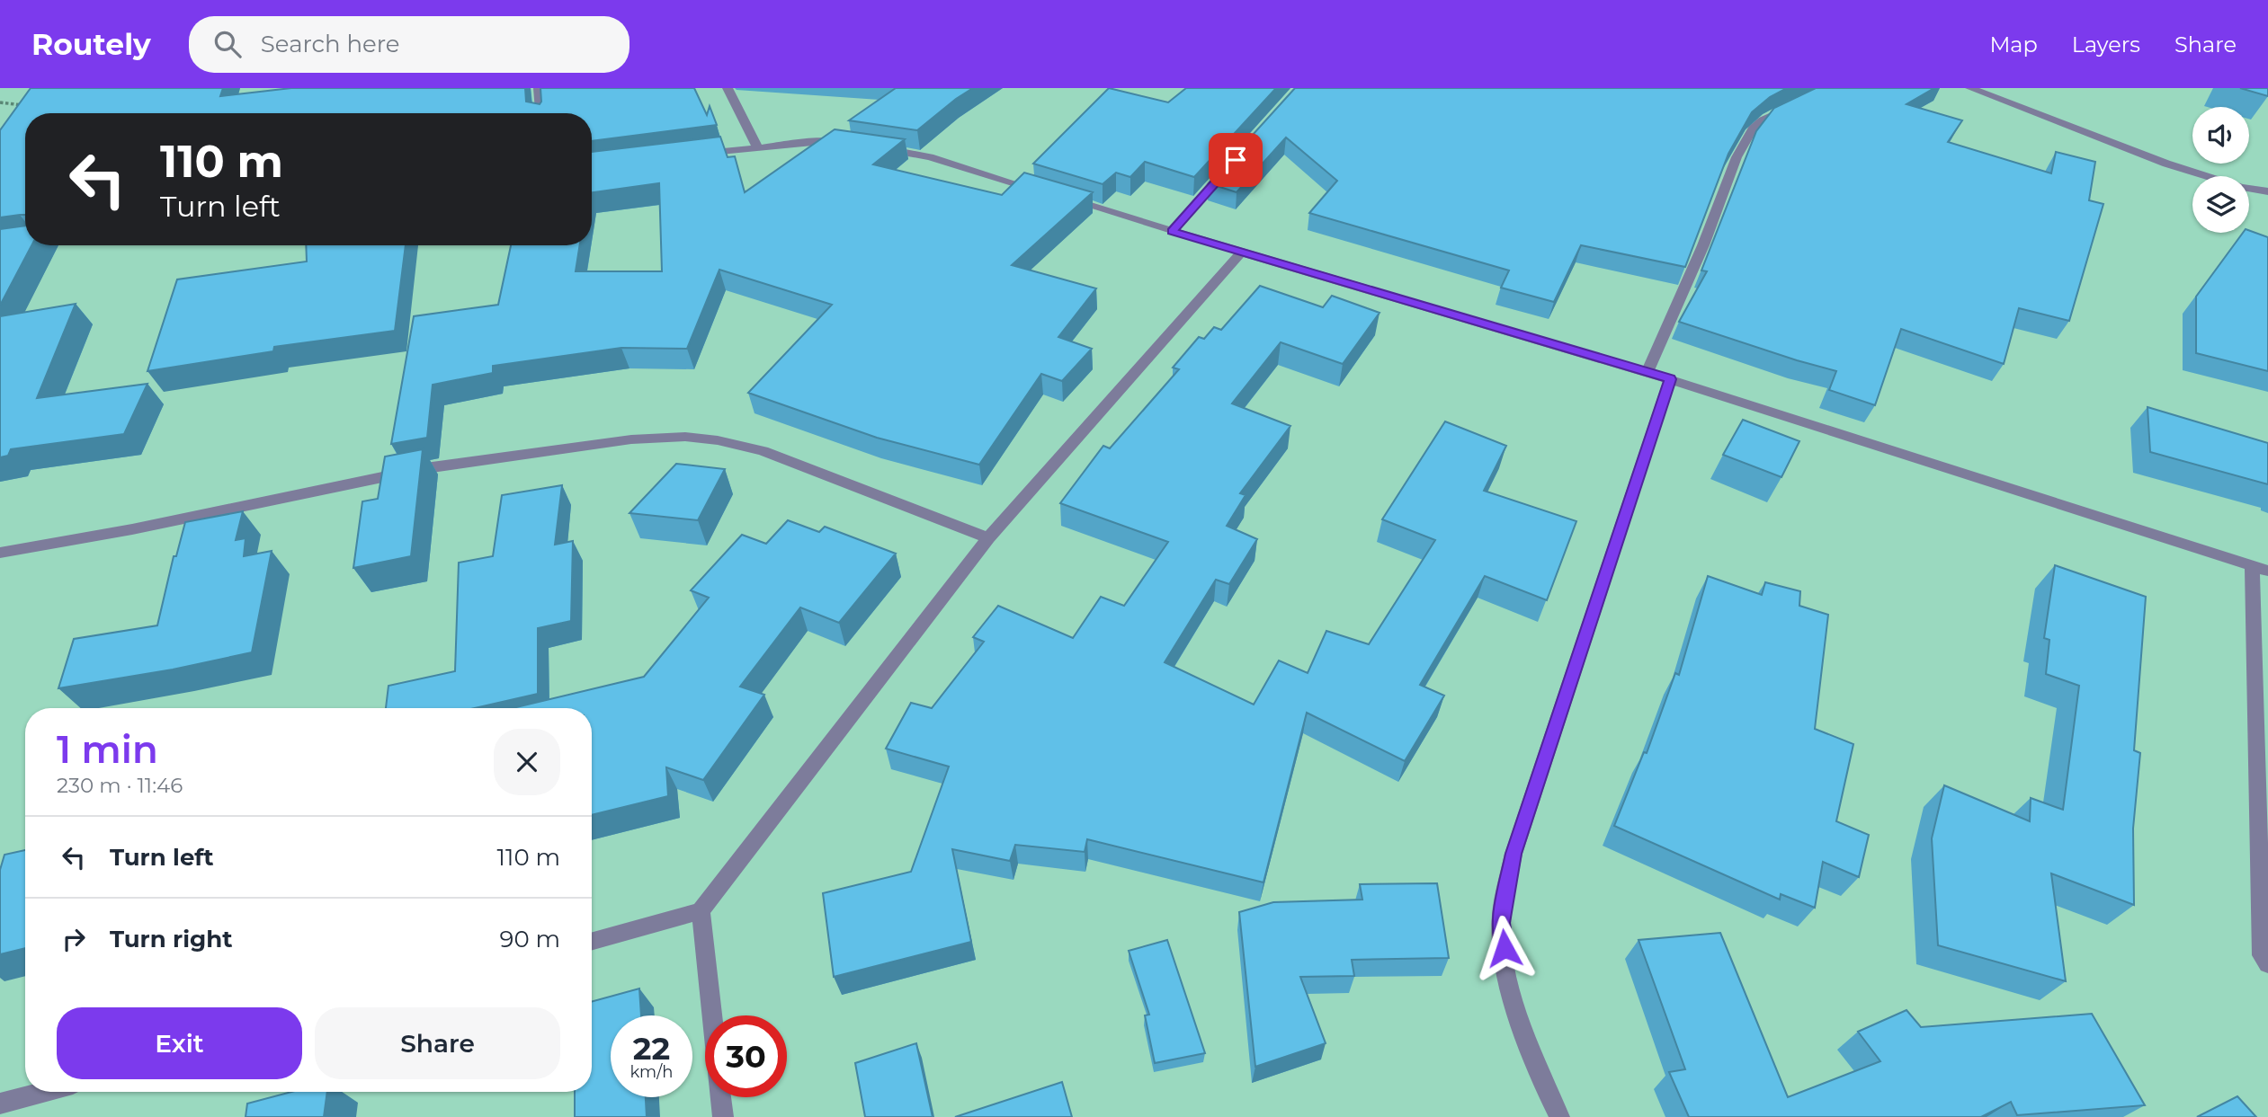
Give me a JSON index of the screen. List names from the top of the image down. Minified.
{"page":{"header":"Routely","search":"Search here","nav":["Map","Layers","Share"],"turn":["110 m","Turn left"],"heading":["1 min","230 m · 11:46"],"list":[{"name":"Turn left","value":"110 m"},{"name":"Turn right","value":"90 m"}],"buttons":["Exit","Share"],"speed":"22 km/h","limit":"30"}}
